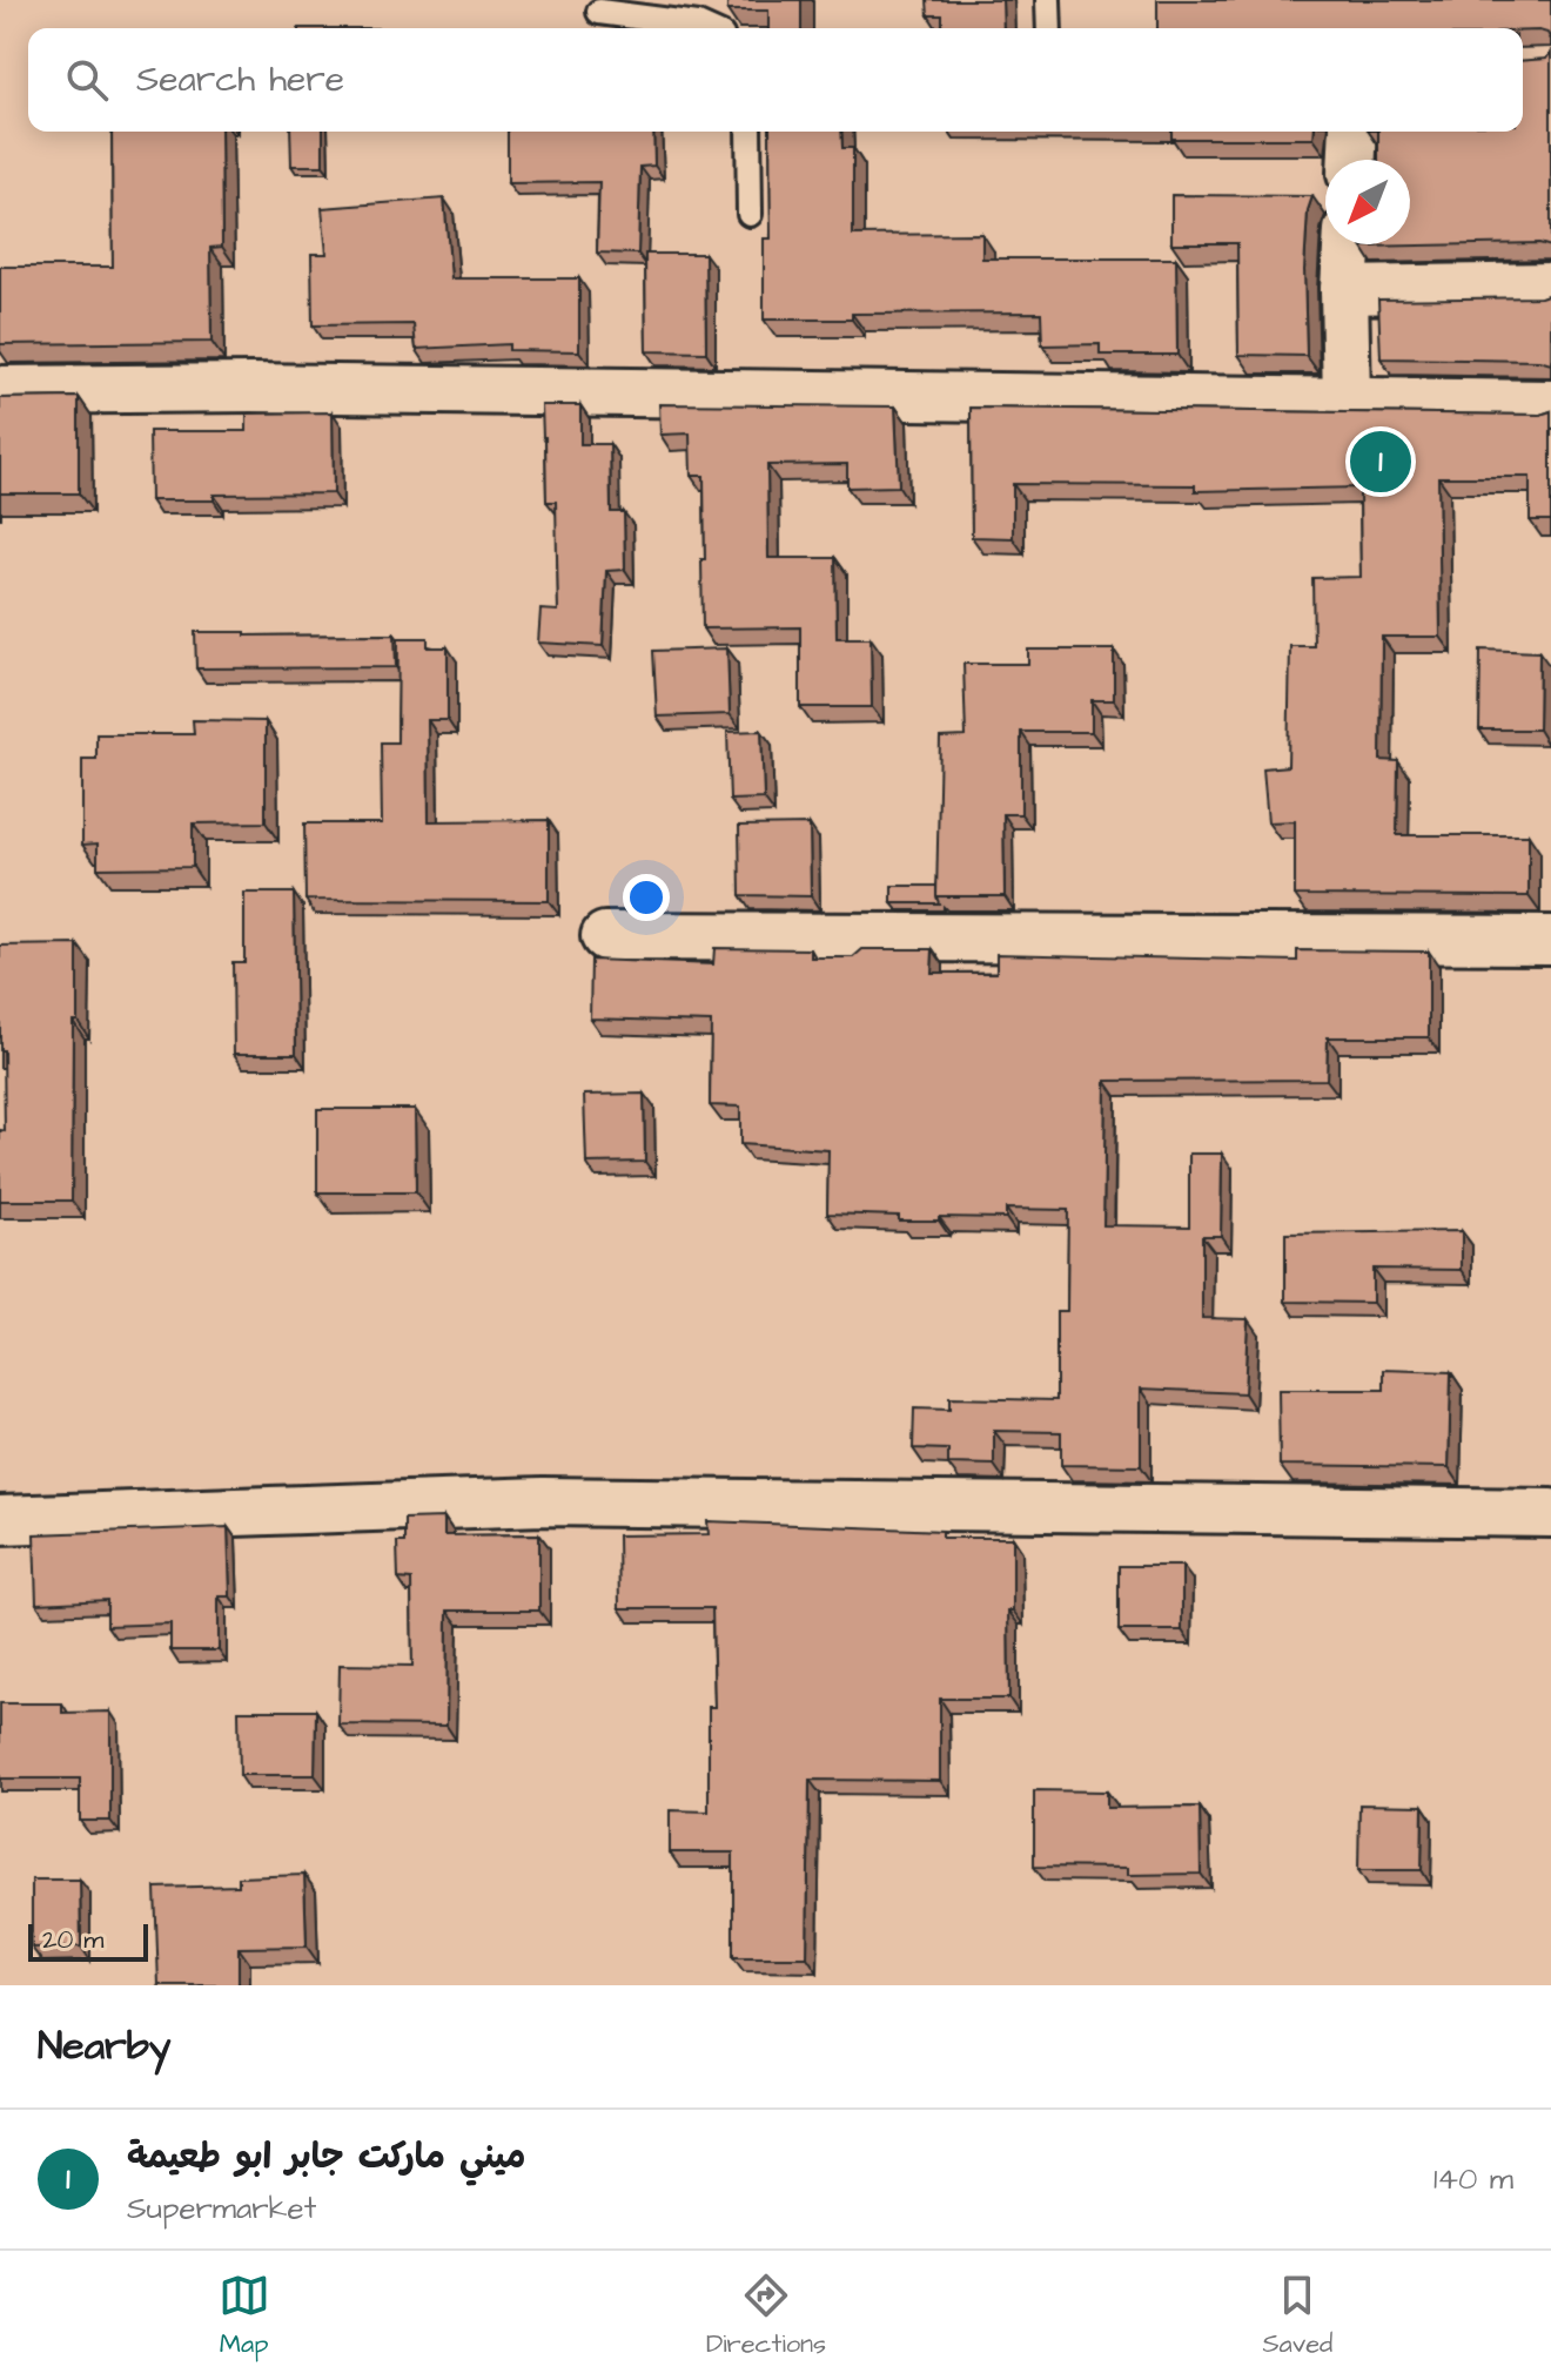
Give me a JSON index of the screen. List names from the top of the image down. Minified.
{"scale_bar":"20 m","north":"bottom left","page":{"search":"Search here","pins":"1","scale":"20 m","heading":"Nearby","list":[{"mark":"1","name":"ميني ماركت جابر ابو طعيمة","note":"Supermarket","value":"140 m"}],"nav":["Map","Directions","Saved"]}}
